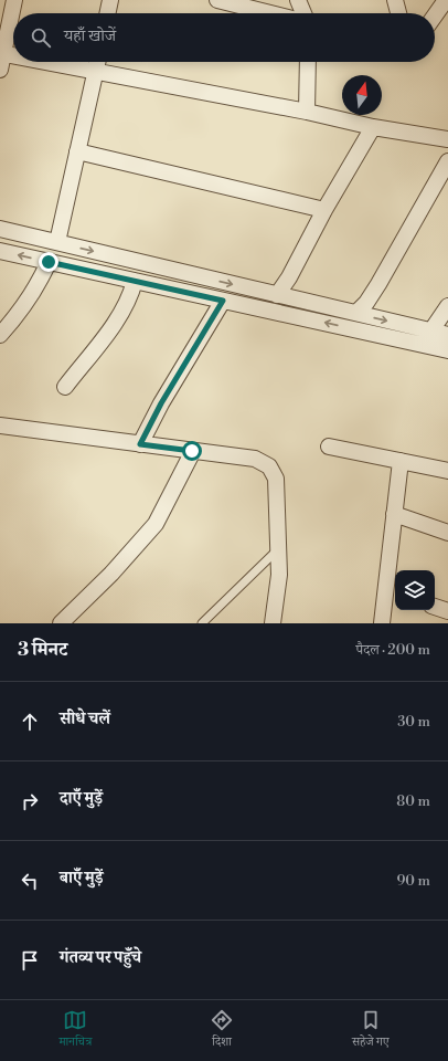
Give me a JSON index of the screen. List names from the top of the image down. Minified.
{"north":"top","page":{"search":"यहाँ खोजें","heading":["3 मिनट","पैदल · 200 m"],"list":[["सीधे चलें","30 m"],["दाएँ मुड़ें","80 m"],["बाएँ मुड़ें","90 m"],"गंतव्य पर पहुँचे"],"nav":["मानचित्र","दिशा","सहेजे गए"]}}
